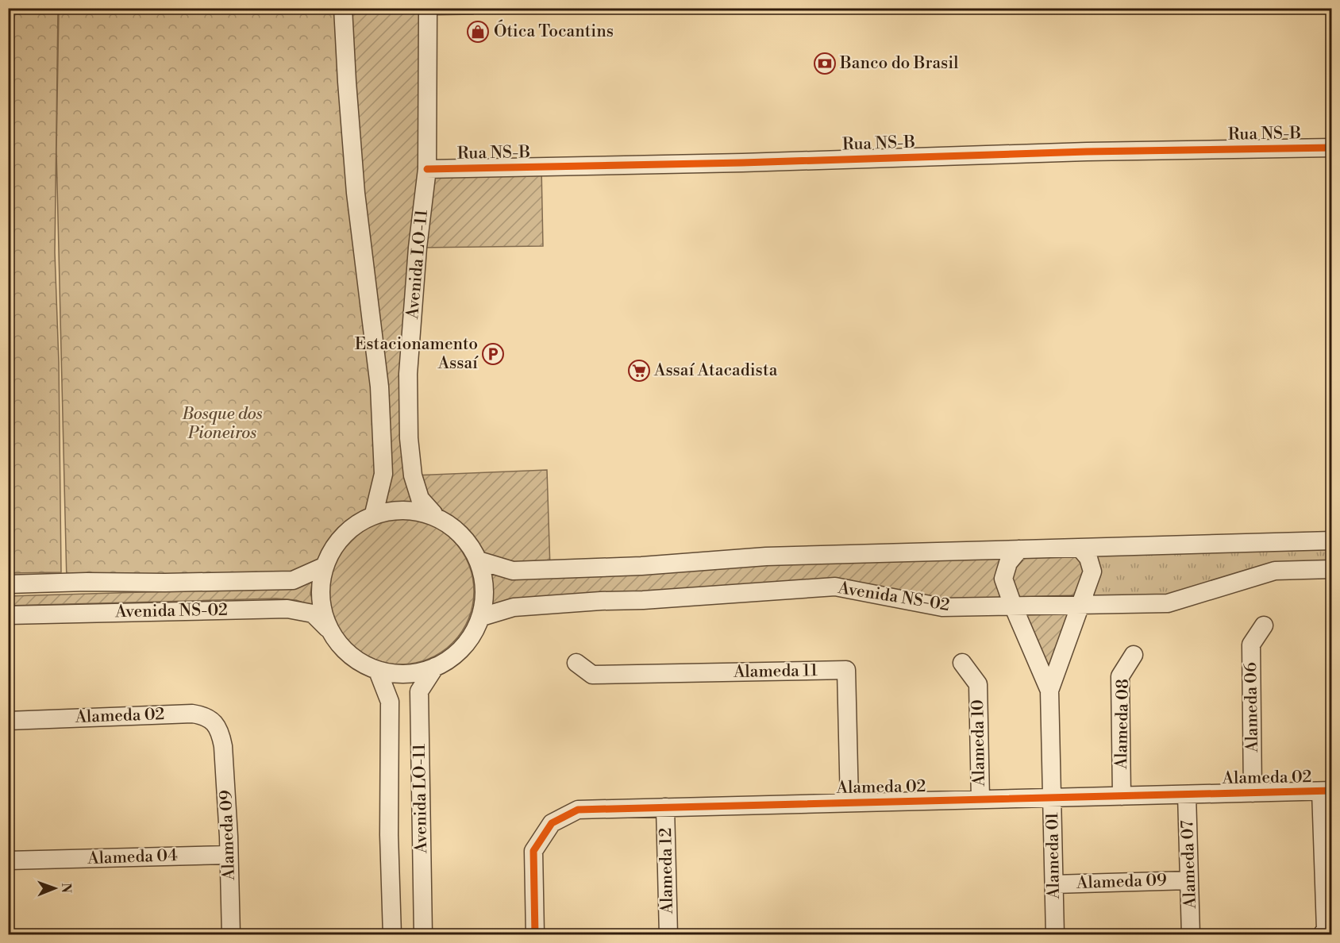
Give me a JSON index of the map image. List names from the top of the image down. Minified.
{"streets":{"street":["Rua NS-B","Avenida LO-11","Avenida NS-02","Alameda 11","Alameda 06","Alameda 02","Alameda 08","Alameda 10","Alameda 09","Alameda 01","Alameda 04","Alameda 07","Alameda 12"]},"crossings":[["Rua NS-B","Avenida LO-11"],["Avenida LO-11","Avenida NS-02"],["Avenida NS-02","Alameda 01"],["Alameda 11","Alameda 02"],["Alameda 06","Alameda 02"],["Alameda 02","Alameda 08"],["Alameda 02","Alameda 10"],["Alameda 02","Alameda 09"],["Alameda 02","Alameda 01"],["Alameda 02","Alameda 07"],["Alameda 02","Alameda 12"],["Alameda 09","Alameda 01"],["Alameda 09","Alameda 04"],["Alameda 09","Alameda 07"]],"parks":["Bosque dos Pioneiros"],"places":{"shop":["Ótica Tocantins"],"bank":["Banco do Brasil"],"parking":["Estacionamento Assaí"],"supermarket":["Assaí Atacadista"]},"north":"right"}
